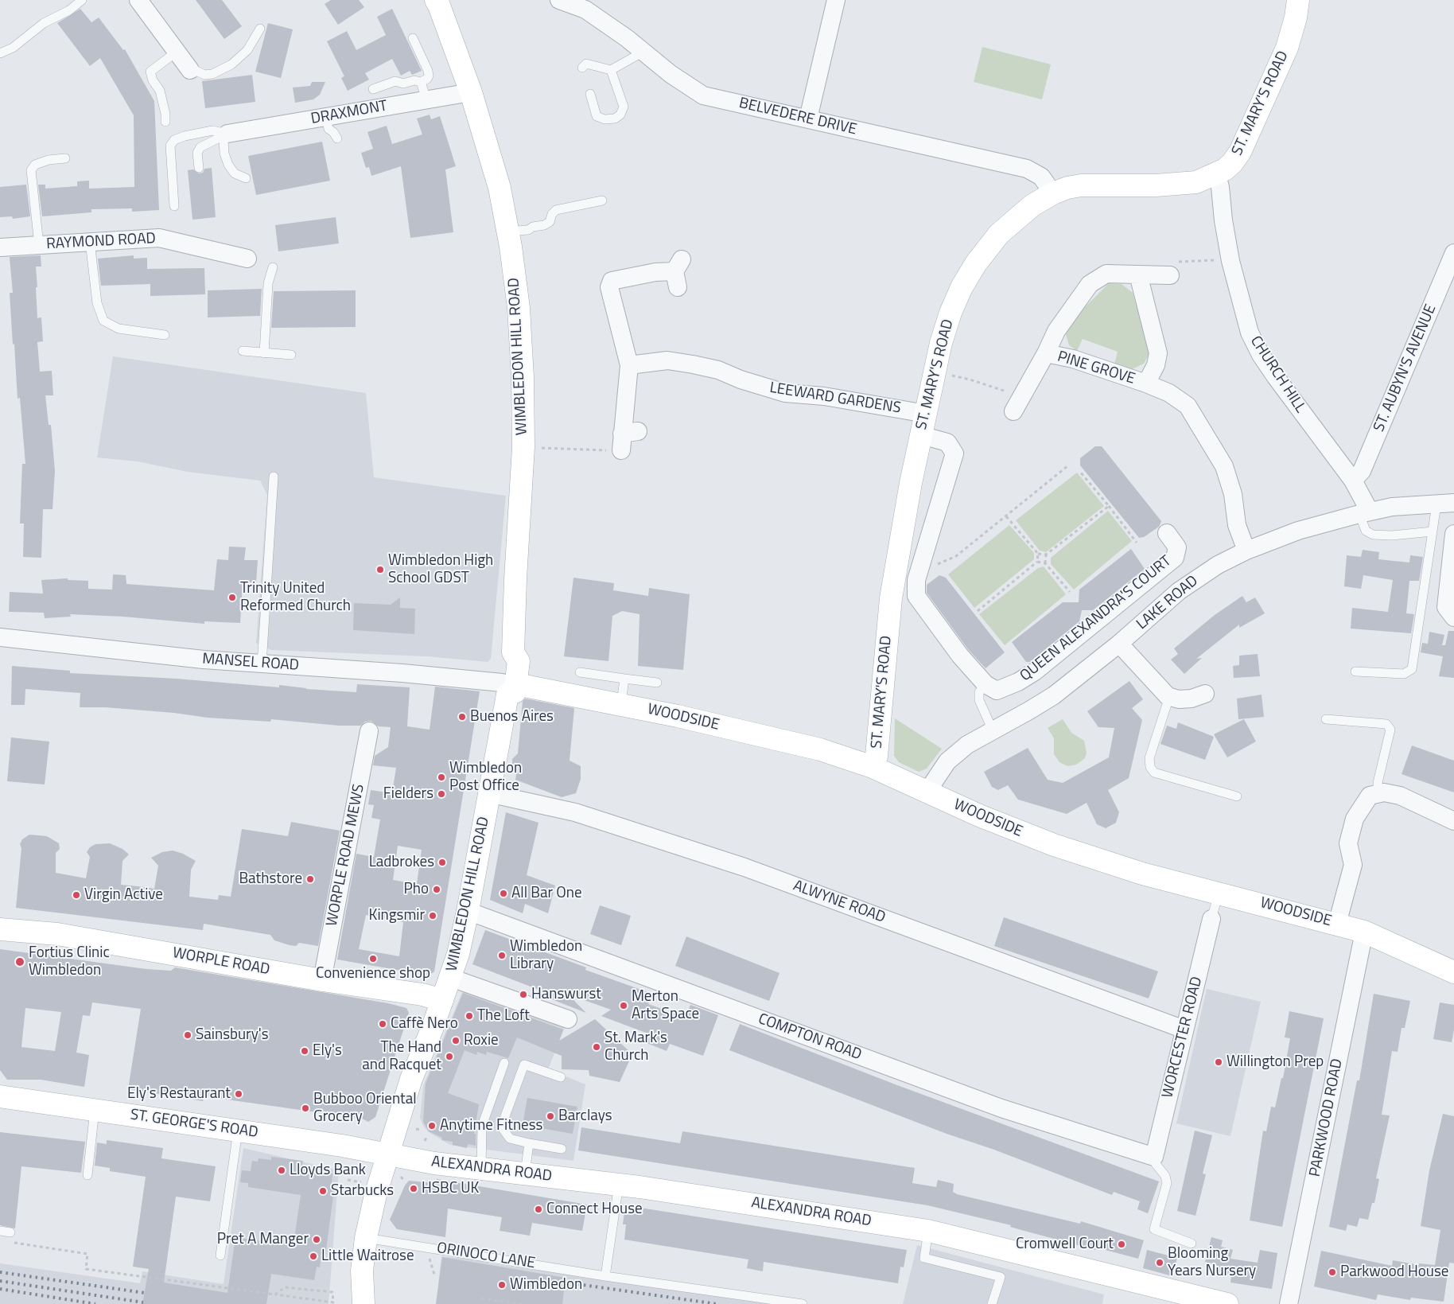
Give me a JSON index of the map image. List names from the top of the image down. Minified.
{"streets":{"main road":["ST. MARY'S ROAD","WIMBLEDON HILL ROAD","WOODSIDE","WORPLE ROAD","ST. GEORGE'S ROAD","ALEXANDRA ROAD"],"street":["DRAXMONT","BELVEDERE DRIVE","RAYMOND ROAD","PINE GROVE","ST. AUBYN'S AVENUE","CHURCH HILL","LEEWARD GARDENS","LAKE ROAD","QUEEN ALEXANDRA'S COURT","MANSEL ROAD","WORPLE ROAD MEWS","ALWYNE ROAD","COMPTON ROAD","WORCESTER ROAD","PARKWOOD ROAD"],"lane":["ORINOCO LANE"]},"crossings":[["ST. MARY'S ROAD","BELVEDERE DRIVE"],["ST. MARY'S ROAD","CHURCH HILL"],["ST. MARY'S ROAD","LEEWARD GARDENS"],["ST. MARY'S ROAD","WOODSIDE"],["DRAXMONT","WIMBLEDON HILL ROAD"],["WIMBLEDON HILL ROAD","MANSEL ROAD"],["WIMBLEDON HILL ROAD","WOODSIDE"],["WIMBLEDON HILL ROAD","ALWYNE ROAD"],["WIMBLEDON HILL ROAD","WORPLE ROAD"],["WIMBLEDON HILL ROAD","COMPTON ROAD"],["WIMBLEDON HILL ROAD","ST. GEORGE'S ROAD"],["WIMBLEDON HILL ROAD","ALEXANDRA ROAD"],["WIMBLEDON HILL ROAD","ORINOCO LANE"],["PINE GROVE","LAKE ROAD"],["ST. AUBYN'S AVENUE","CHURCH HILL"],["CHURCH HILL","LAKE ROAD"],["LAKE ROAD","WOODSIDE"],["MANSEL ROAD","WOODSIDE"],["WOODSIDE","PARKWOOD ROAD"],["WORPLE ROAD MEWS","WORPLE ROAD"],["ALWYNE ROAD","WORCESTER ROAD"],["COMPTON ROAD","WORCESTER ROAD"],["ST. GEORGE'S ROAD","ALEXANDRA ROAD"]],"places":["Wimbledon High School GDST","Trinity United Reformed Church","Buenos Aires","Wimbledon Post Office","Fielders","Ladbrokes","Bathstore","Pho","All Bar One","Virgin Active","Kingsmir","Wimbledon Library","Convenience shop","Fortius Clinic Wimbledon","Hanswurst","Merton Arts Space","The Loft","Caffè Nero","Sainsbury's","Roxie","St. Mark's Church","Ely's","The Hand and Racquet","Willington Prep","Ely's Restaurant","Bubboo Oriental Grocery","Barclays","Anytime Fitness","Lloyds Bank","HSBC UK","Starbucks","Connect House","Pret A Manger","Cromwell Court","Little Waitrose","Blooming Years Nursery","Parkwood House","Wimbledon"]}
